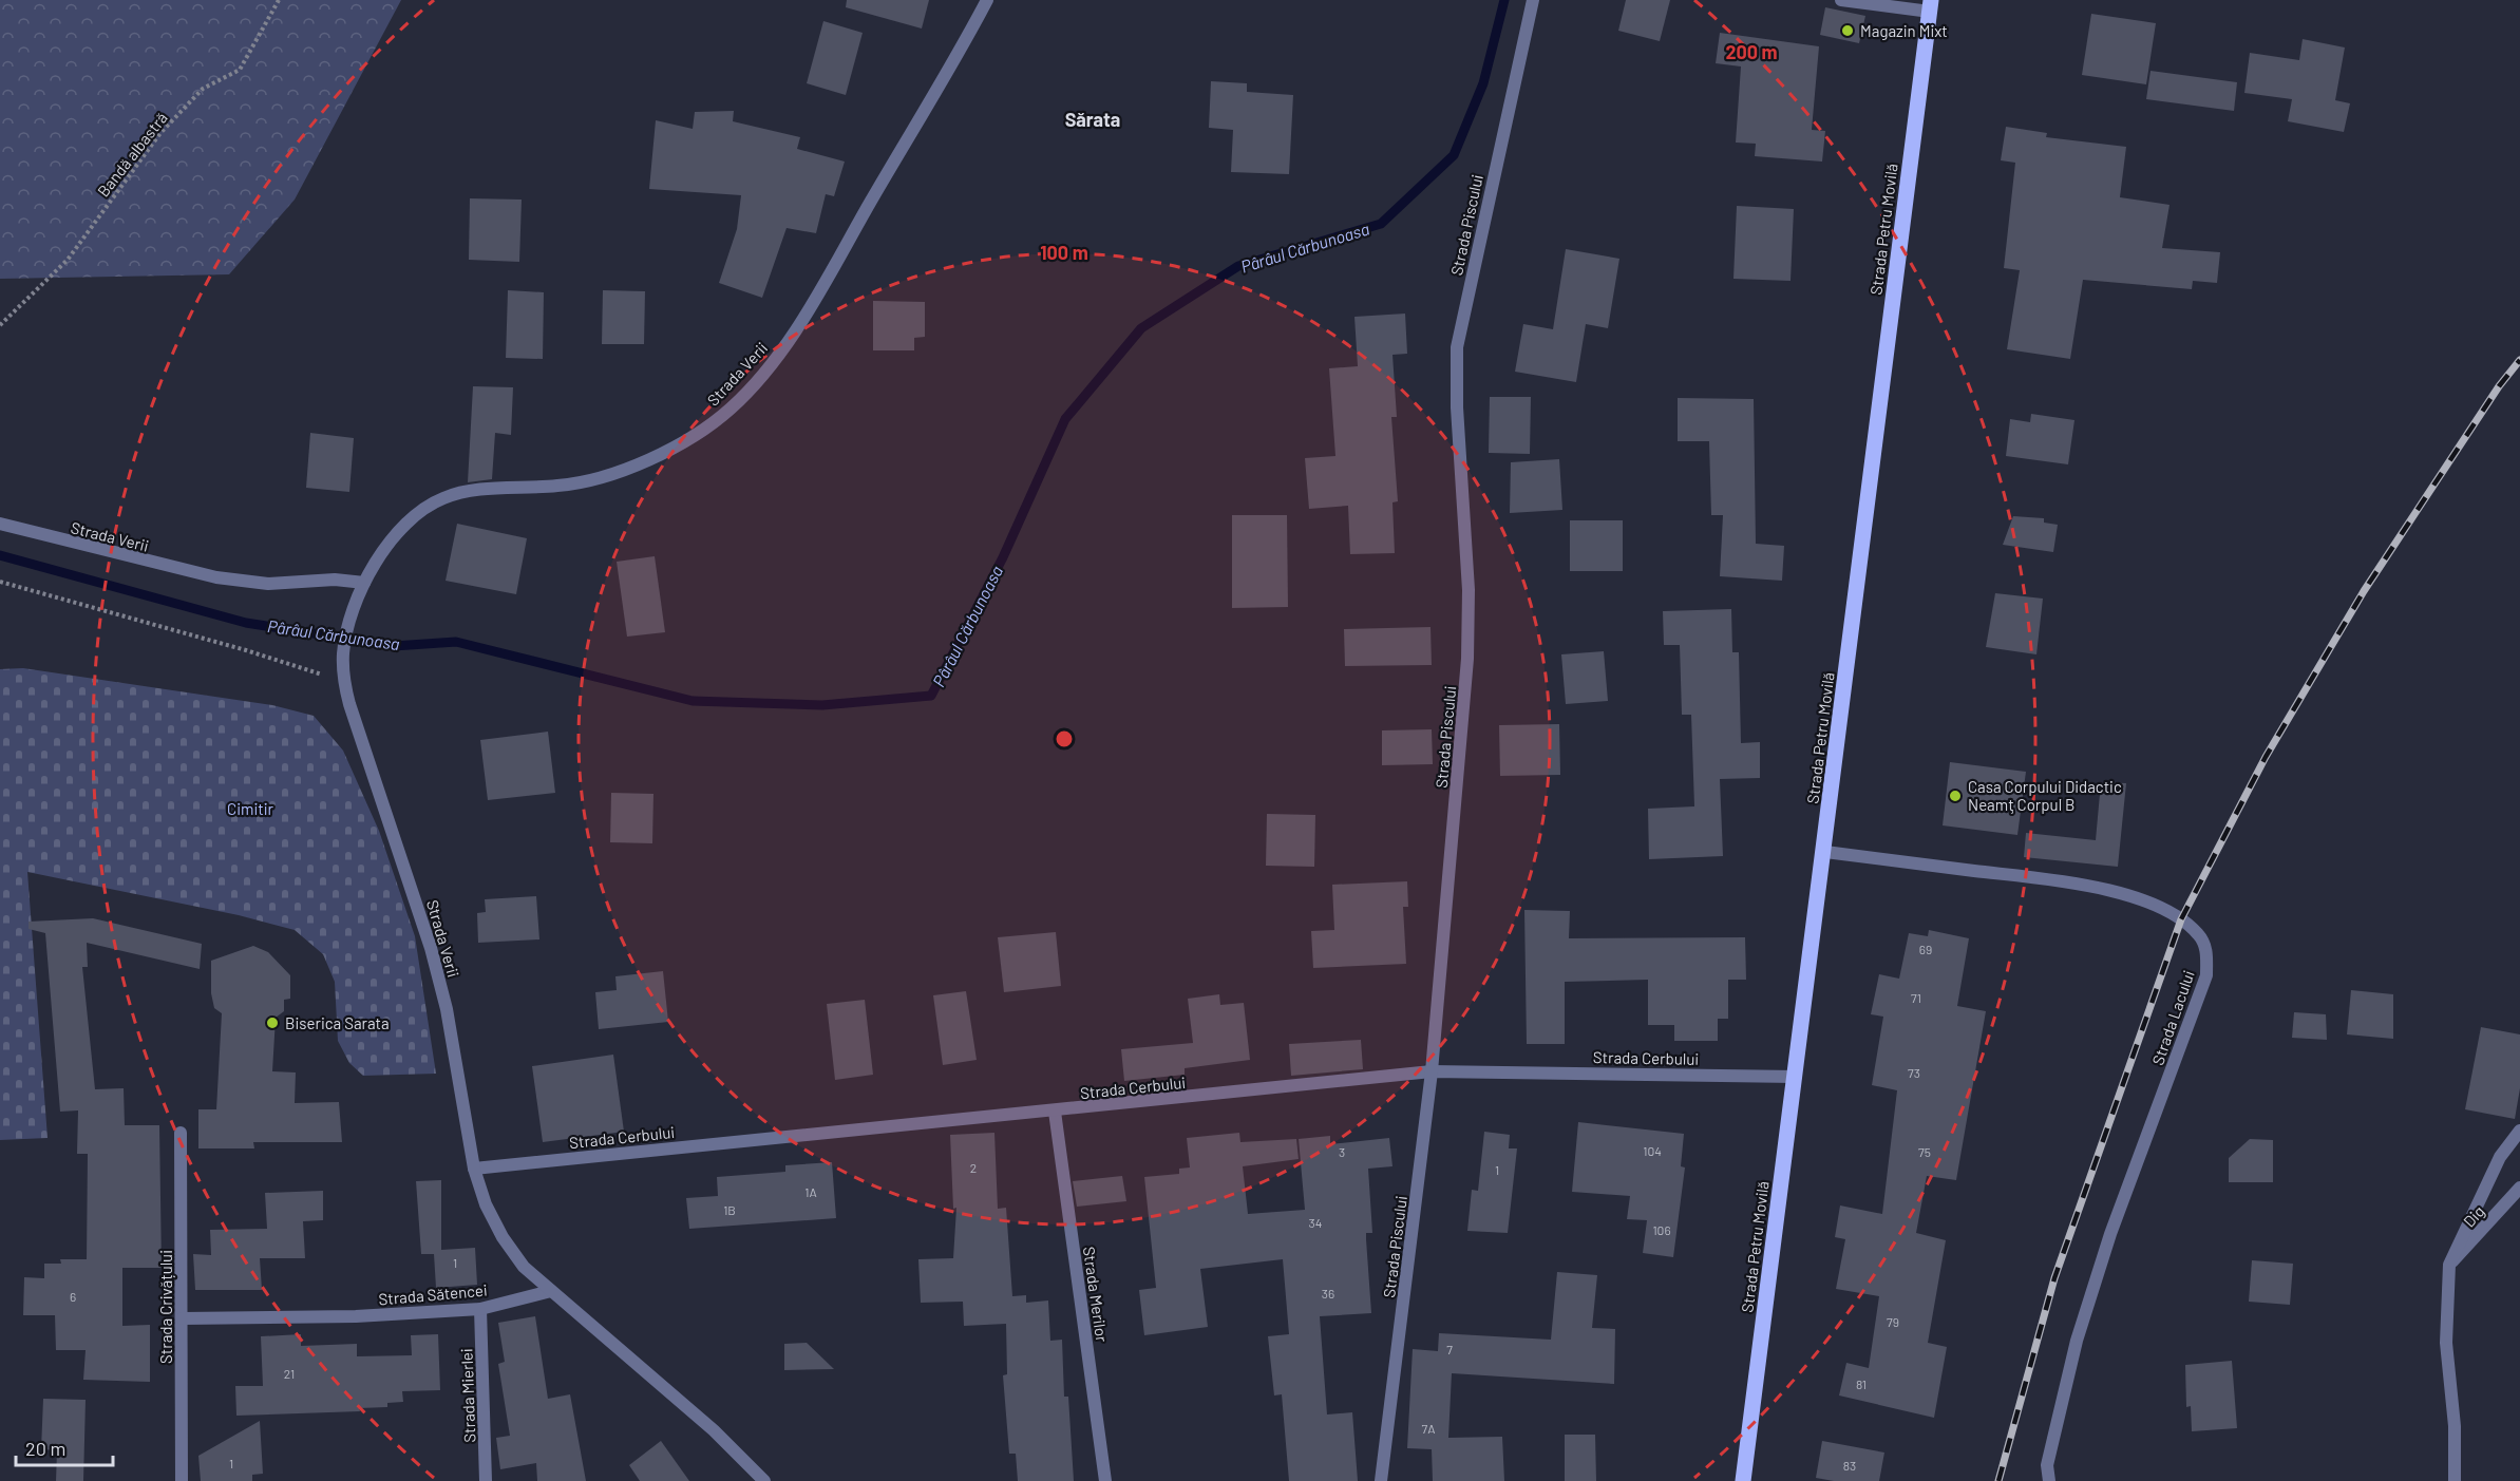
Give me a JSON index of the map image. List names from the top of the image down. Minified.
{"streets":{"main road":["Strada Petru Movilă"],"street":["Strada Piscului","Strada Verii","Strada Lacului","Strada Cerbului","Dig","Strada Sătencei","Strada Merilor","Strada Crivățului","Strada Mierlei"],"path":["Bandă albastră"]},"crossings":[["Strada Piscului","Strada Cerbului"],["Strada Petru Movilă","Strada Lacului"],["Strada Petru Movilă","Strada Cerbului"],["Strada Verii","Strada Cerbului"],["Strada Verii","Strada Sătencei"],["Strada Cerbului","Strada Merilor"],["Strada Sătencei","Strada Crivățului"],["Strada Sătencei","Strada Mierlei"]],"districts":["Sărata"],"water":["Pârâul Cărbunoasa"],"parks":["Cimitir"],"places":["Magazin Mixt","Casa Corpului Didactic Neamţ Corpul B","Biserica Sarata"],"house_numbers":["69","71","73","104","3","75","2","1","1A","1B","34","106","1","36","6","79","7","21","81","7A","1","83"],"scale_bar":"20 m","rings":["200 m","100 m"]}
